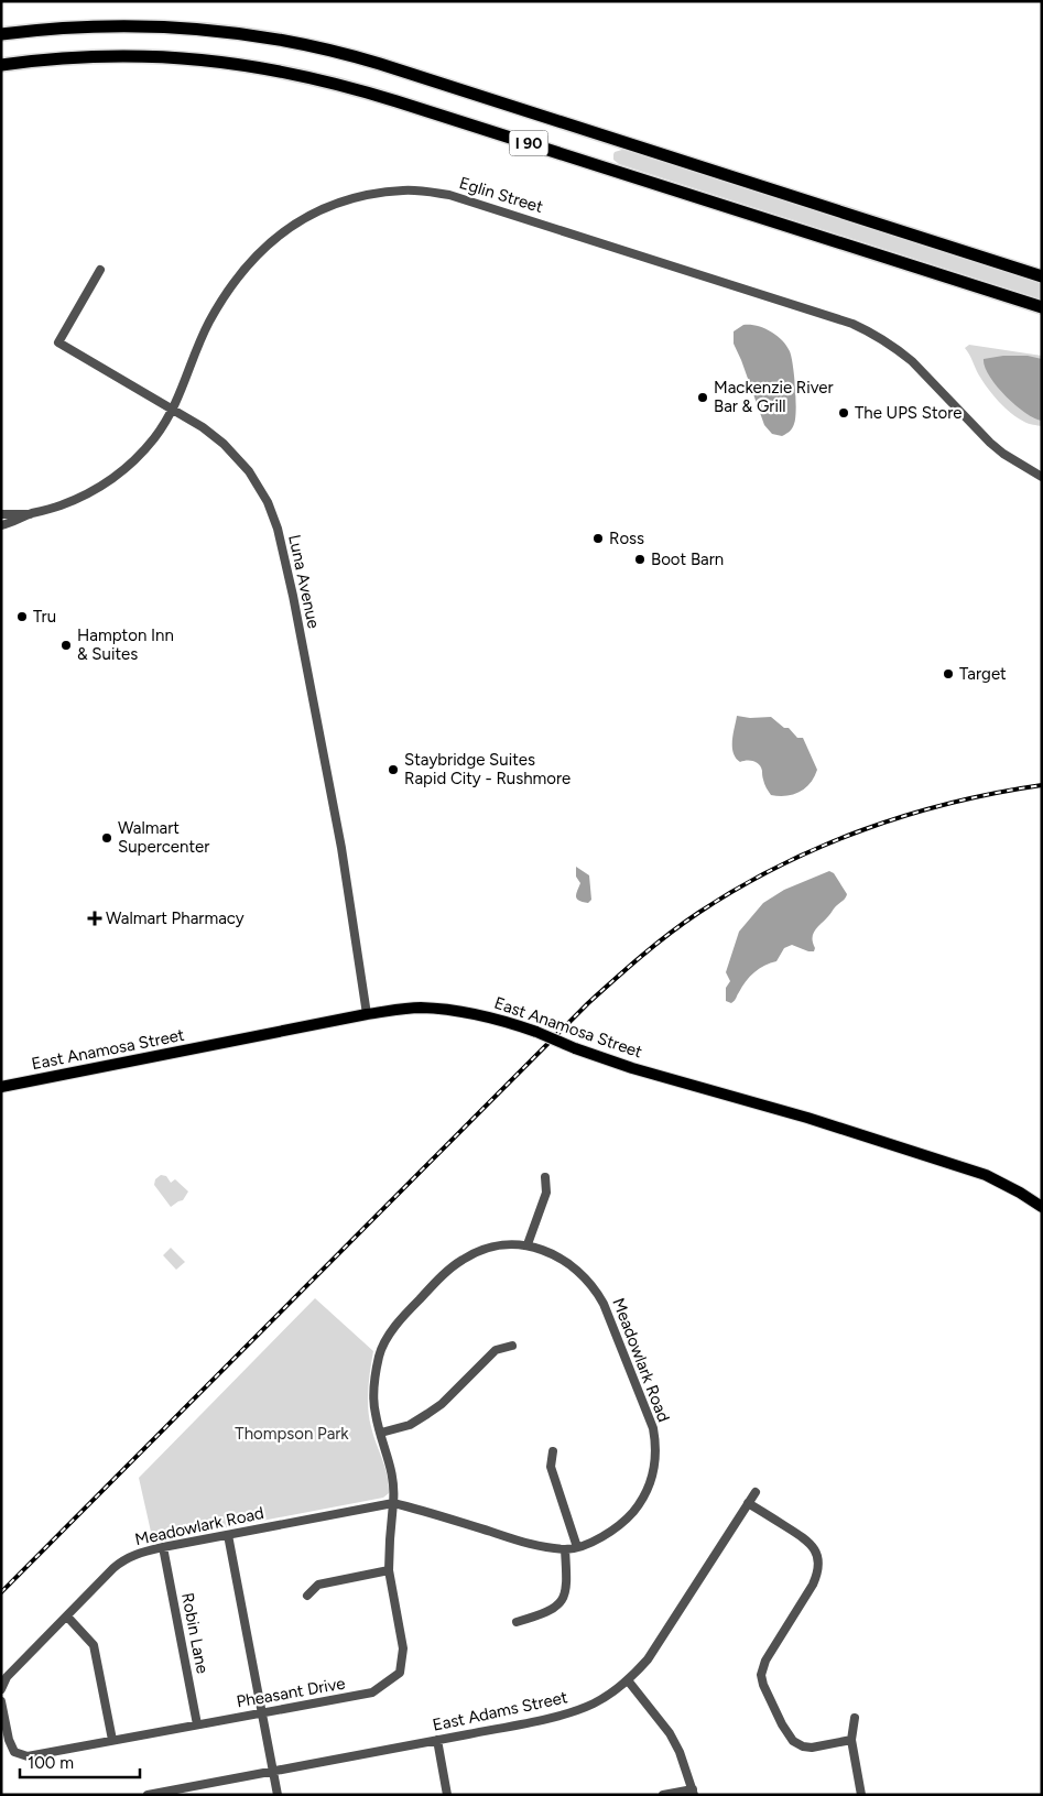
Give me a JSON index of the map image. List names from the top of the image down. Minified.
{"streets":{"highway":["I 90"],"main road":["East Anamosa Street"],"street":["Eglin Street","Luna Avenue","Meadowlark Road","Robin Lane","Pheasant Drive","East Adams Street"]},"crossings":[["Eglin Street","Luna Avenue"],["Luna Avenue","East Anamosa Street"],["Meadowlark Road","Robin Lane"],["Meadowlark Road","Pheasant Drive"],["Robin Lane","Pheasant Drive"]],"parks":["Thompson Park"],"places":{"other":["Mackenzie River Bar & Grill","The UPS Store","Ross","Boot Barn","Tru","Hampton Inn & Suites","Target","Staybridge Suites Rapid City - Rushmore","Walmart Supercenter"],"health":["Walmart Pharmacy"]},"scale_bar":"100 m"}
